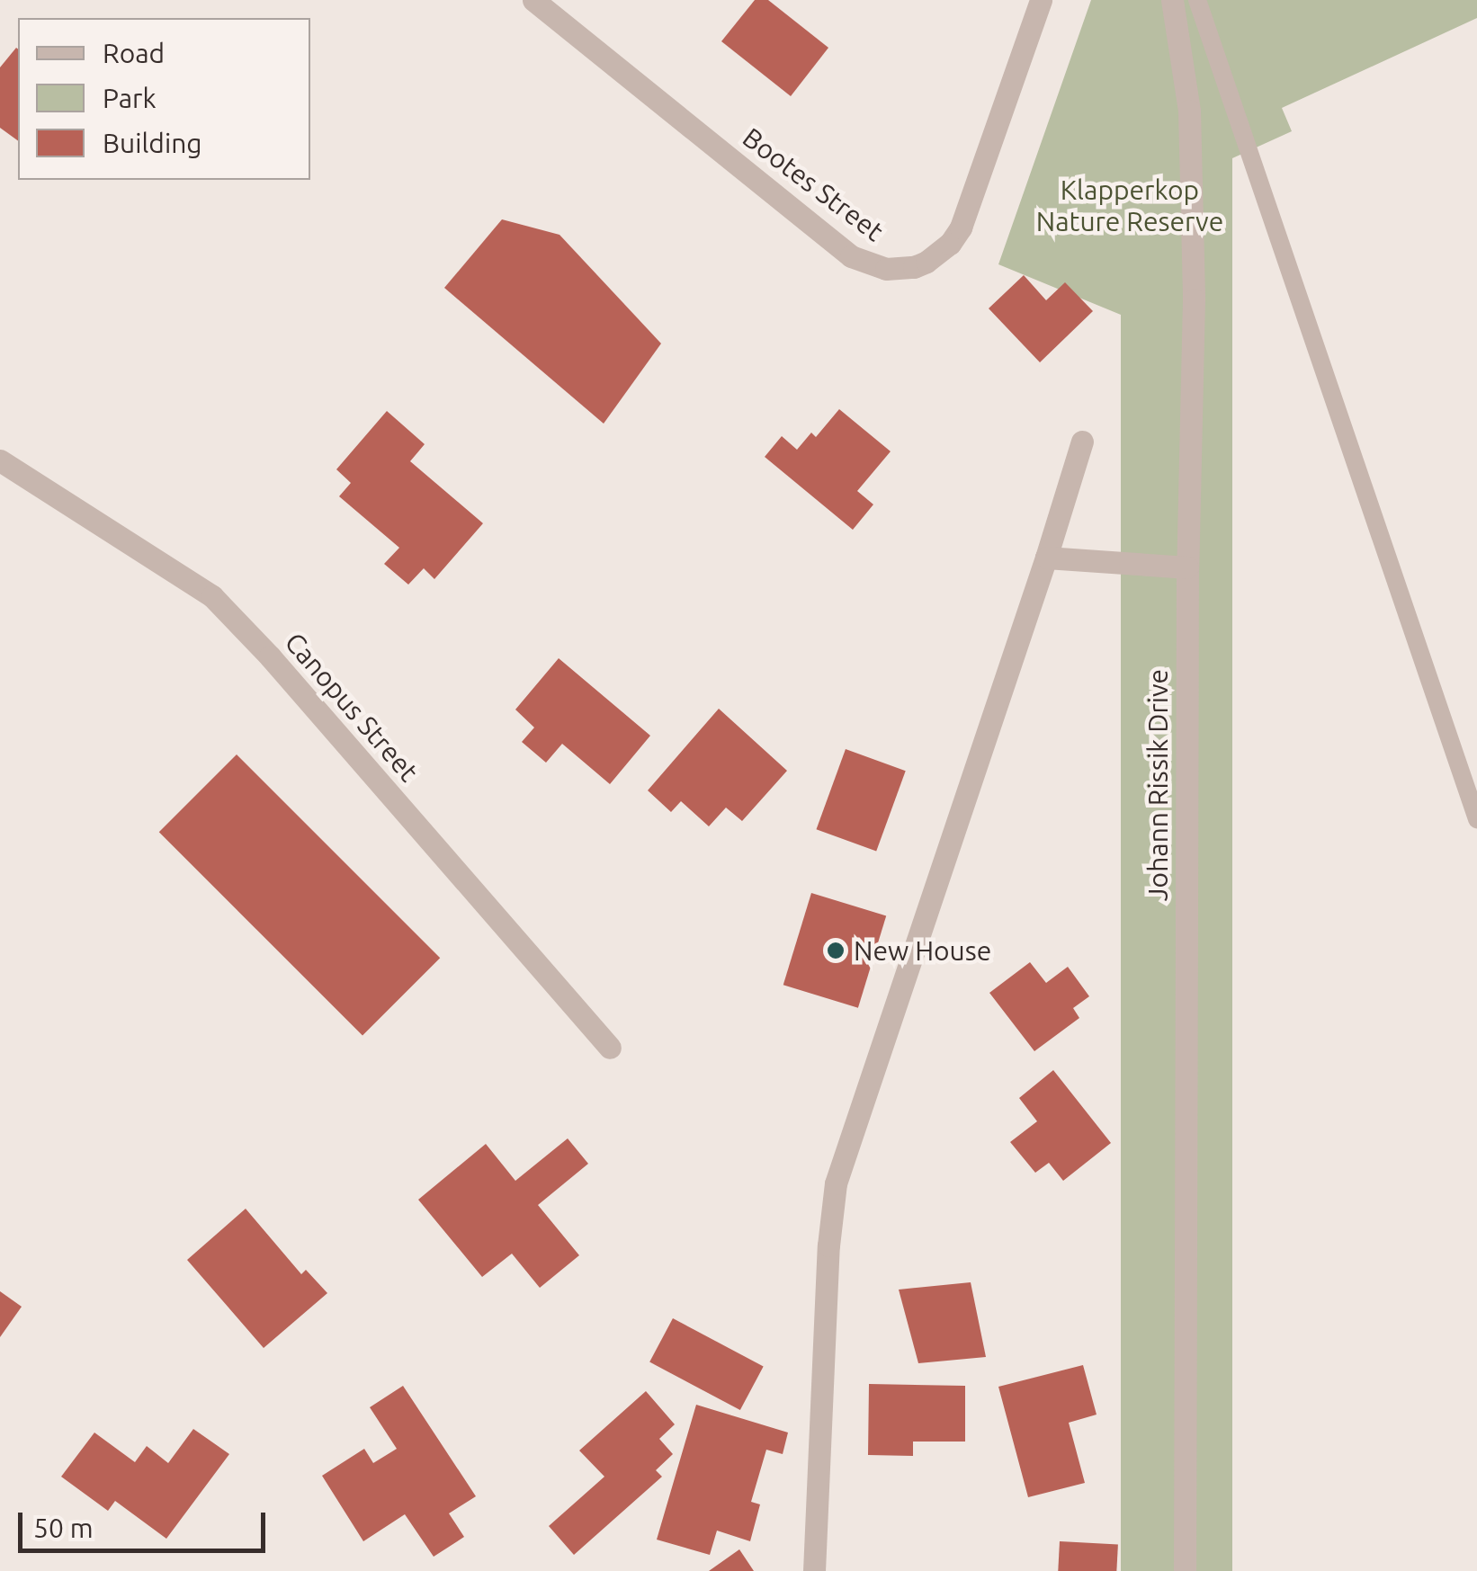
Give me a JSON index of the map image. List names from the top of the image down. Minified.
{"streets":{"street":["Bootes Street","Canopus Street","Johann Rissik Drive"]},"parks":["Klapperkop Nature Reserve"],"places":["New House"],"legend":["Road","Park","Building"],"scale_bar":"50 m"}
